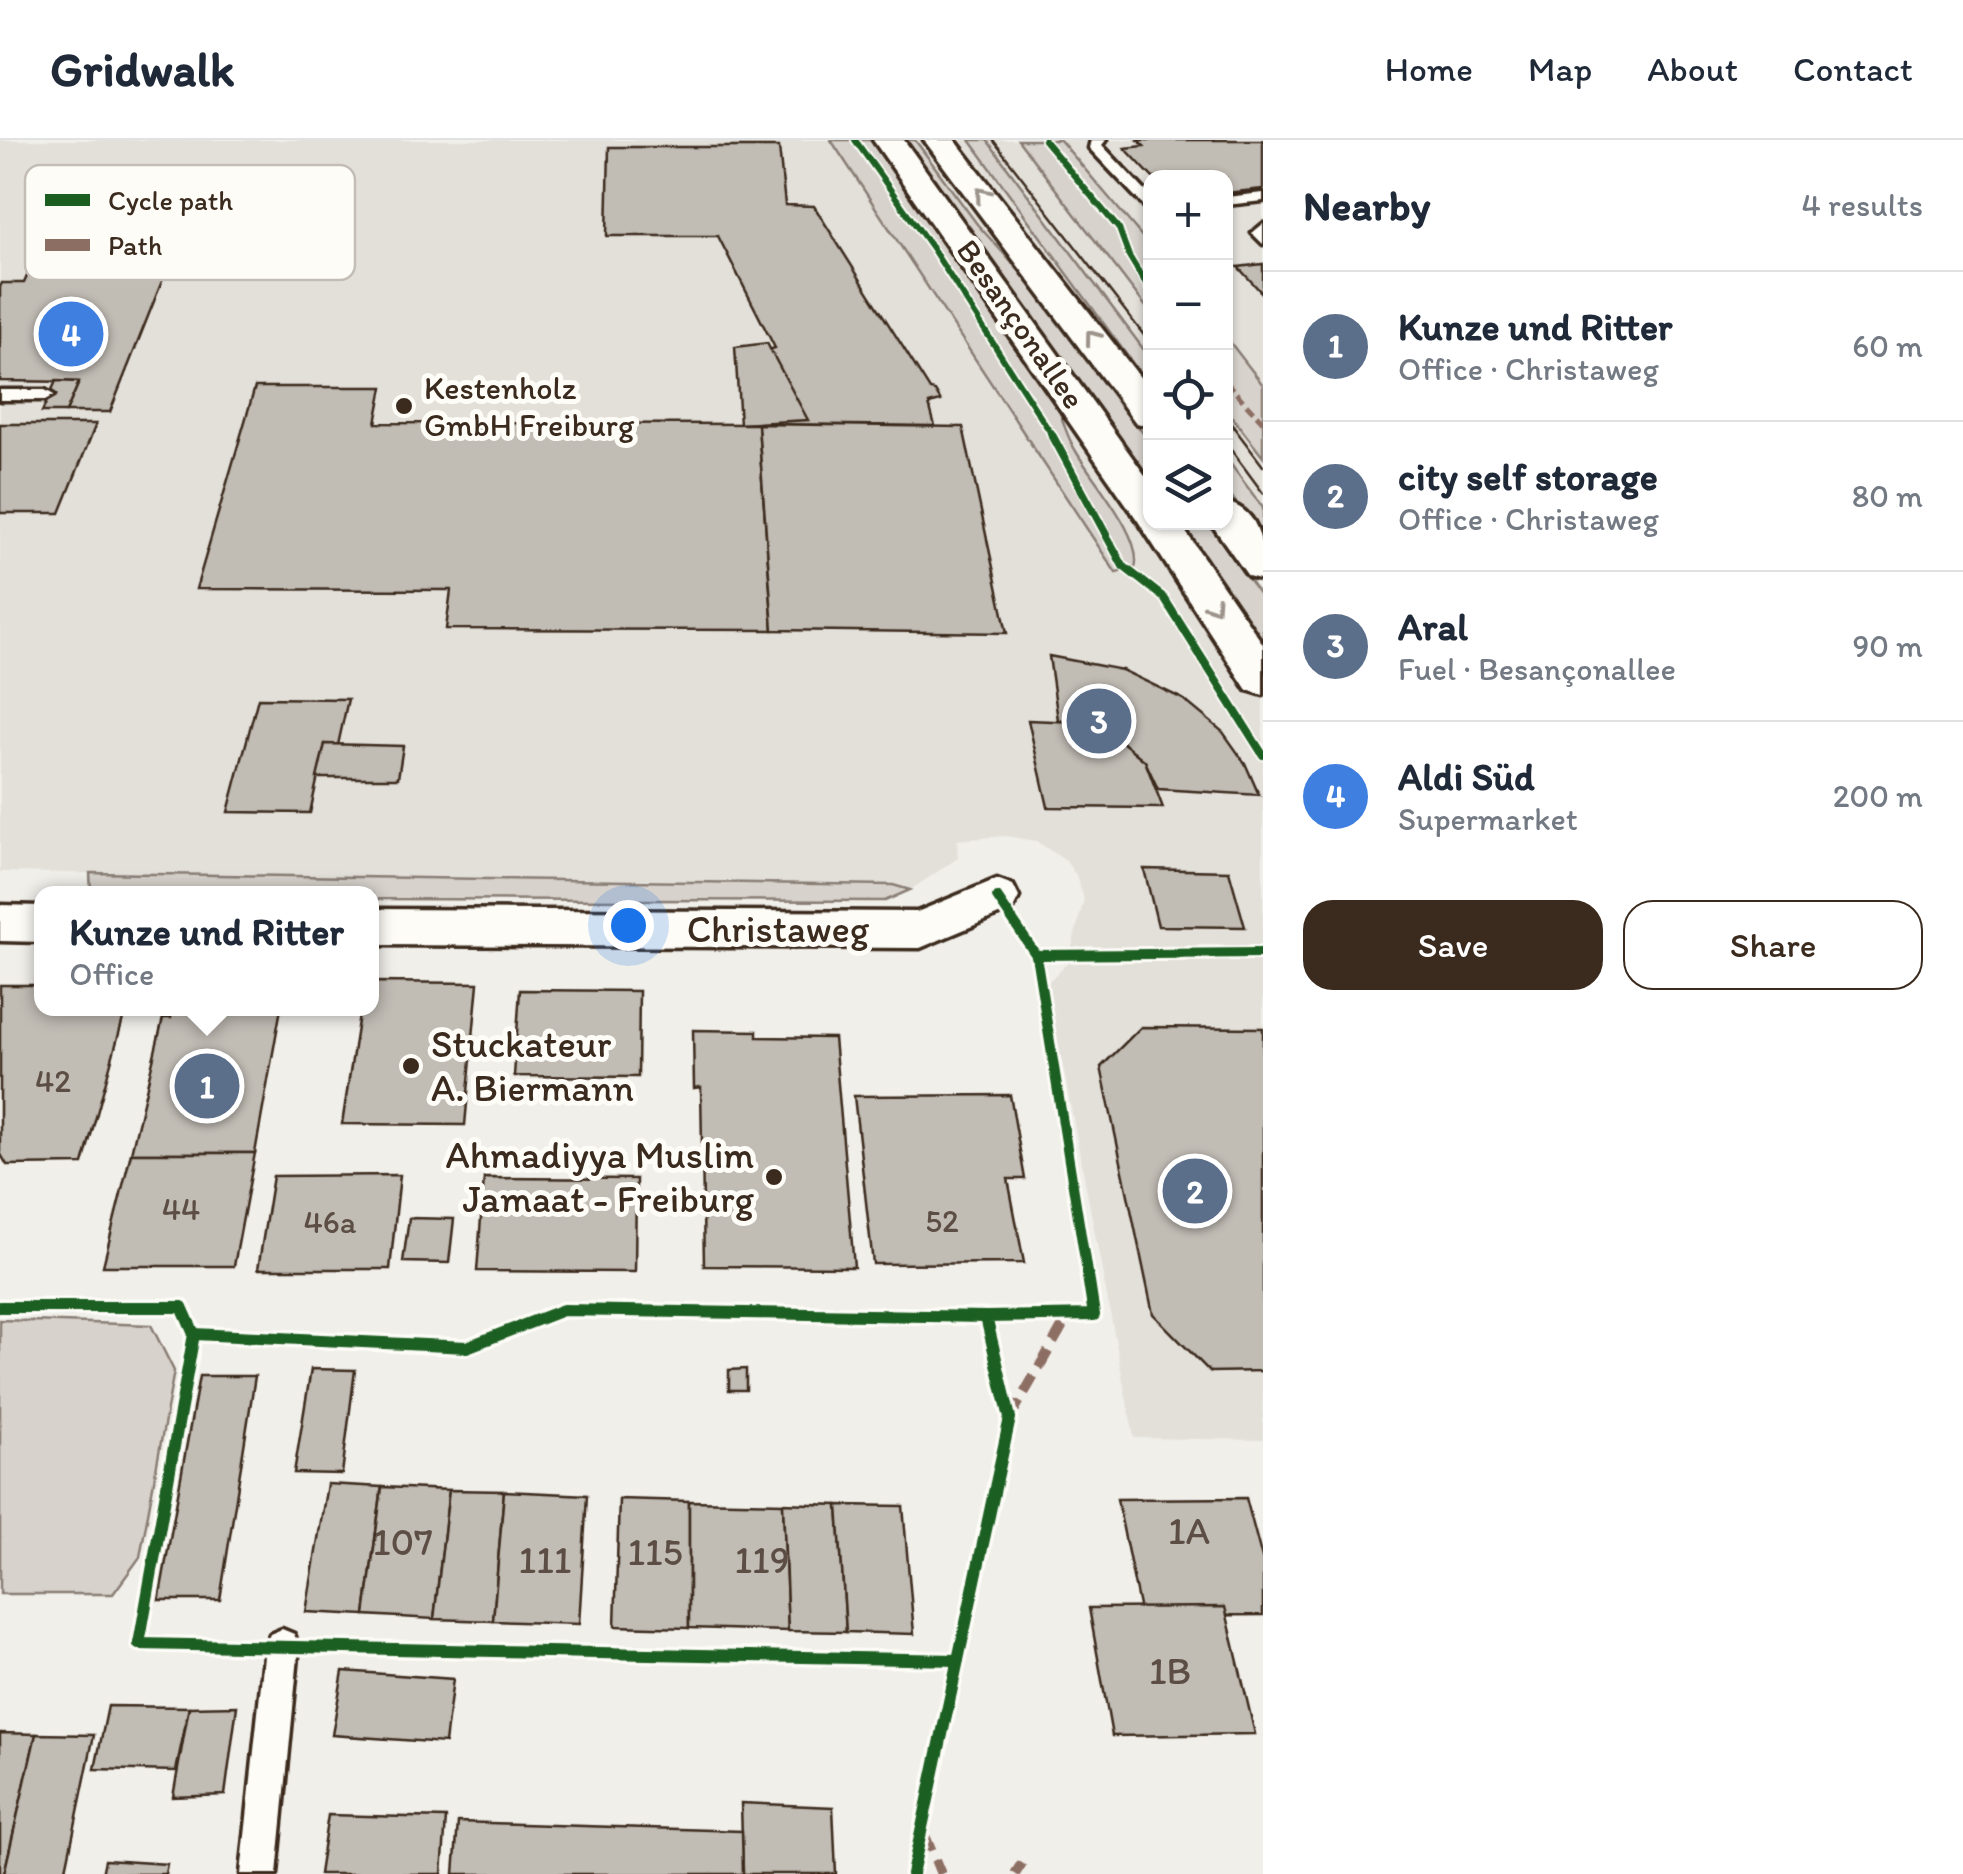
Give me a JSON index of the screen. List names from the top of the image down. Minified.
{"streets":{"main road":["Besançonallee"],"street":["Christaweg"]},"places":["Kestenholz GmbH Freiburg","Stuckateur A. Biermann","Ahmadiyya Muslim Jamaat - Freiburg"],"house_numbers":["42","44","52","46a","1A","107","115","111","119","1B"],"legend":["Cycle path","Path"],"page":{"header":"Gridwalk","nav":["Home","Map","About","Contact"],"heading":["Nearby","4 results"],"map_buttons":["+","−"],"list":[{"mark":"1","name":"Kunze und Ritter","note":"Office · Christaweg","value":"60 m"},{"mark":"2","name":"city self storage","note":"Office · Christaweg","value":"80 m"},{"mark":"3","name":"Aral","note":"Fuel · Besançonallee","value":"90 m"},{"mark":"4","name":"Aldi Süd","note":"Supermarket","value":"200 m"}],"pins":["4","3","1","2"],"buttons":["Save","Share"],"popup":["Kunze und Ritter","Office"]}}
